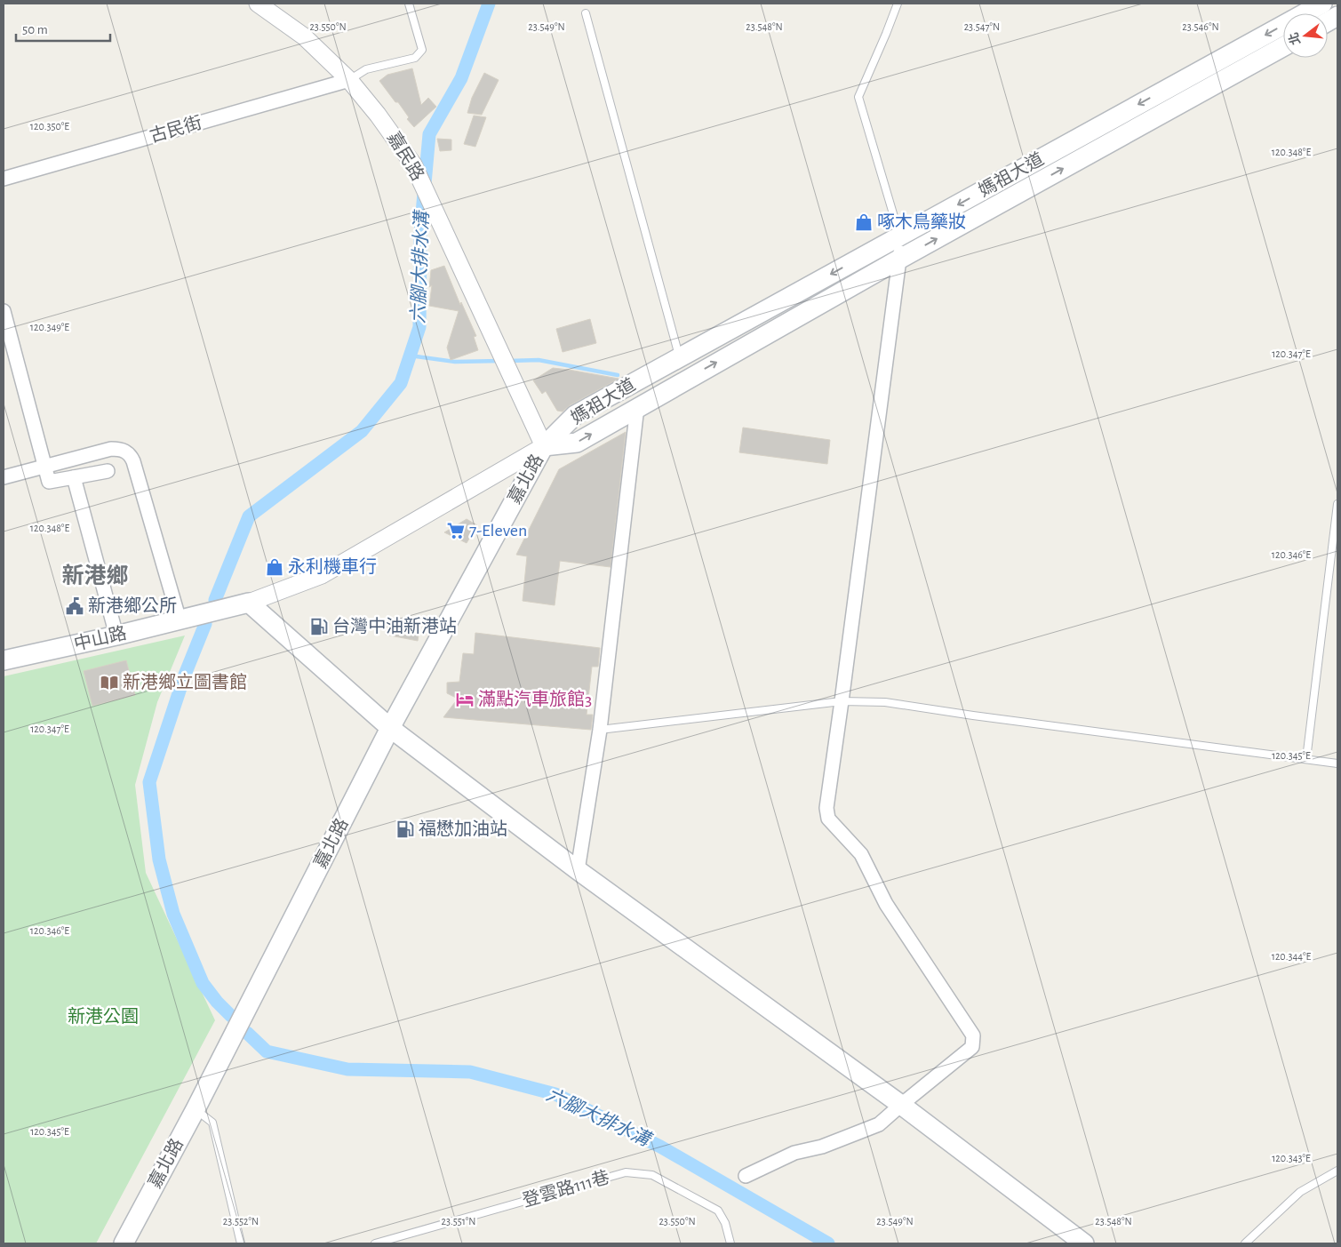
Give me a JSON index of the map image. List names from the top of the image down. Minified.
{"streets":{"main road":["媽祖大道","嘉北路","中山路"],"street":["古民街","嘉民路"],"lane":["登雲路111巷"]},"crossings":[["古民街","嘉民路"],["嘉民路","媽祖大道"],["嘉民路","嘉北路"],["媽祖大道","嘉北路"]],"districts":["新港鄉"],"water":["六腳大排水溝"],"parks":["新港公園"],"places":{"shop":["啄木鳥藥妝","永利機車行"],"supermarket":["7-Eleven"],"public building":["新港鄉公所"],"fuel station":["台灣中油新港站","福懋加油站"],"library":["新港鄉立圖書館"],"hotel":["滿點汽車旅館3"]},"scale_bar":"50 m","north":"left","coordinates":["23.550°N","23.549°N","23.548°N","23.547°N","23.546°N","120.350°E","120.348°E","120.349°E","120.347°E","120.346°E","120.345°E","120.344°E","120.343°E","23.552°N","23.551°N"]}
